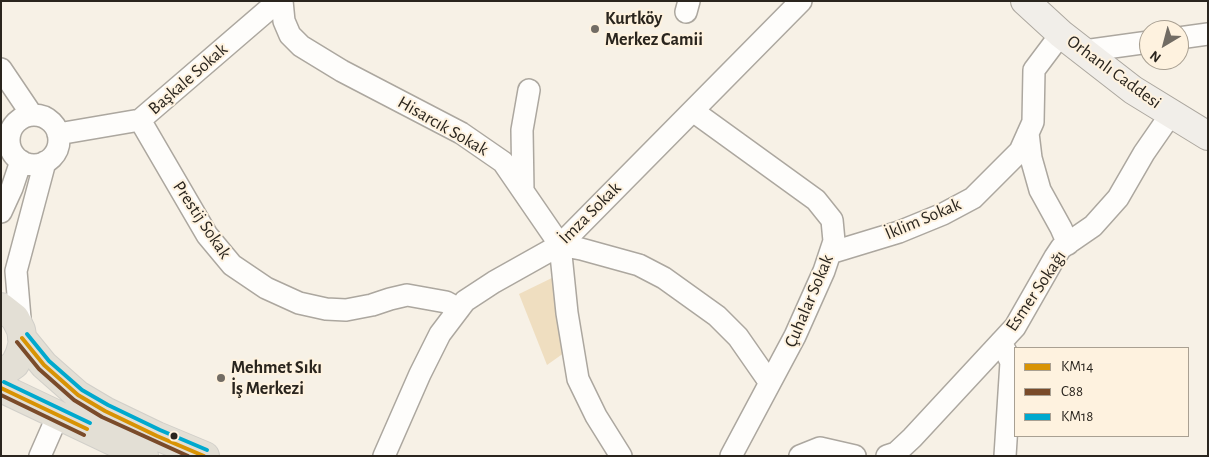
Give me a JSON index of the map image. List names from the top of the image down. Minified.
{"streets":{"street":["Orhanlı Caddesi","Başkale Sokak","Hisarcık Sokak","İmza Sokak","İklim Sokak","Prestij Sokak","Esmer Sokağı","Çuhalar Sokak"]},"crossings":[["Orhanlı Caddesi","İklim Sokak"],["Orhanlı Caddesi","Esmer Sokağı"],["Başkale Sokak","Prestij Sokak"],["Hisarcık Sokak","İmza Sokak"],["İmza Sokak","Prestij Sokak"],["İmza Sokak","Çuhalar Sokak"],["İklim Sokak","Çuhalar Sokak"]],"places":["Kurtköy Merkez Camii","Mehmet Sıkı İş Merkezi"],"lines":["transit line KM18","transit line KM14","transit line C88"],"legend":["KM14","C88","KM18"],"north":"bottom left"}
